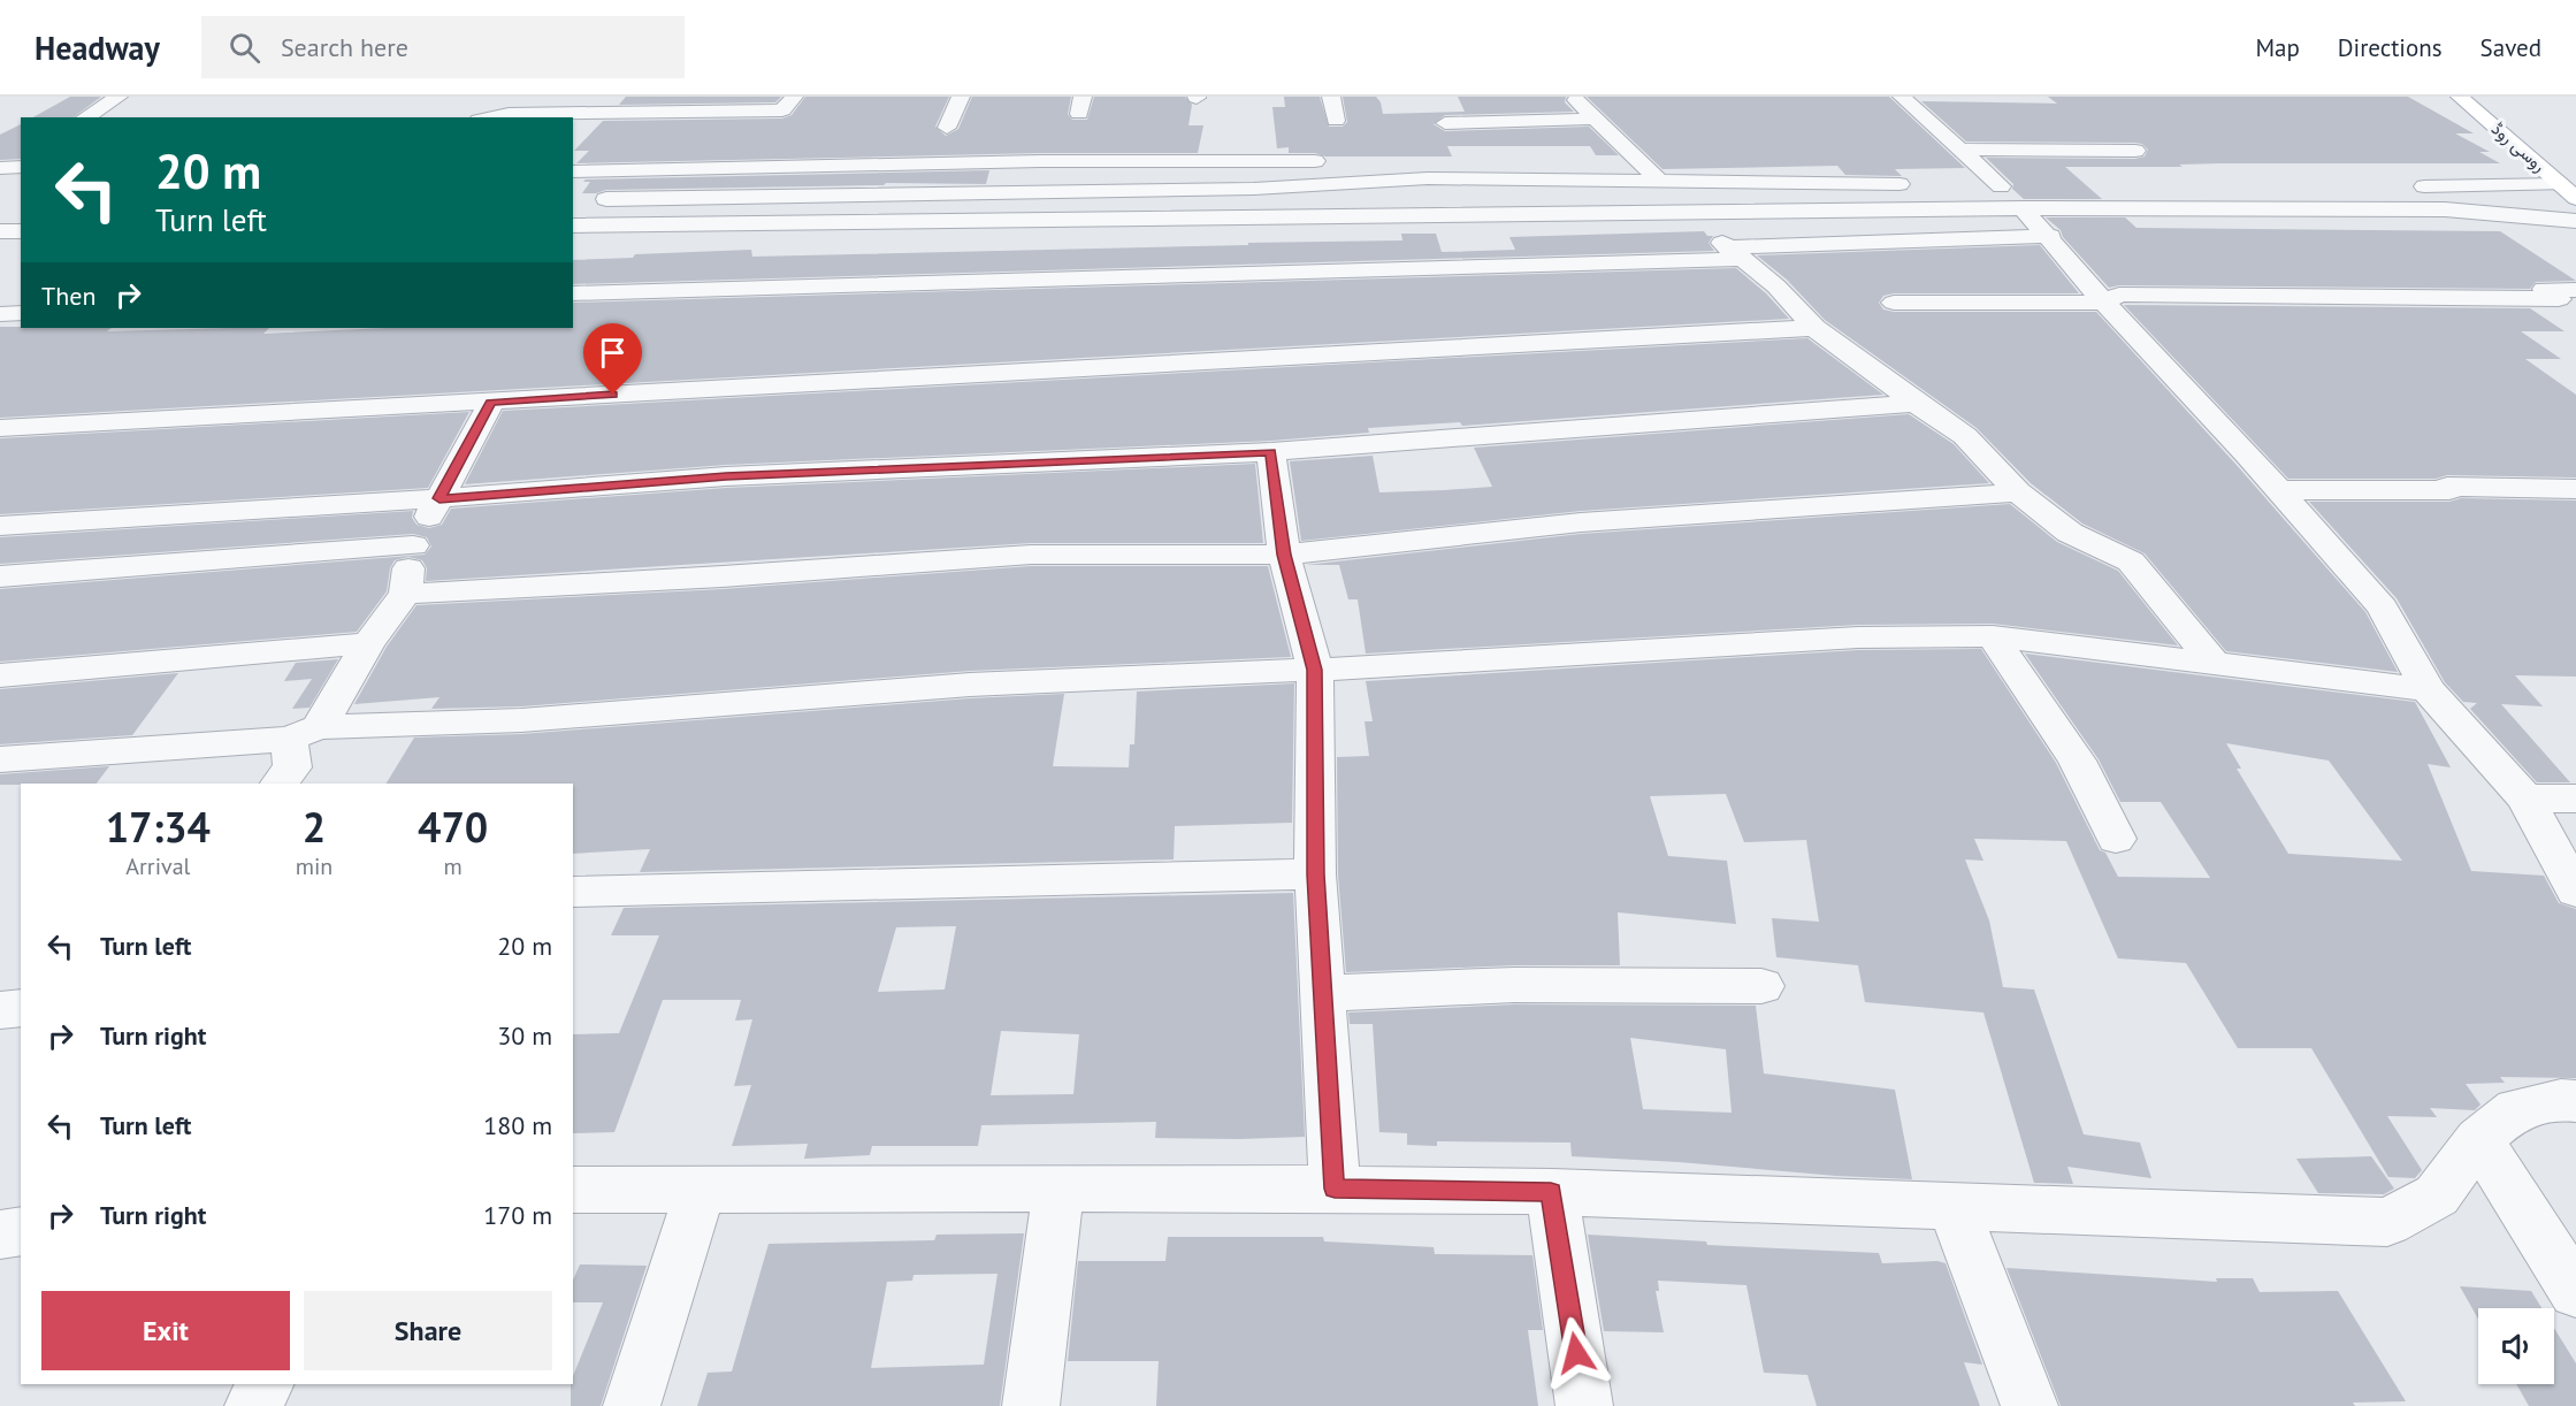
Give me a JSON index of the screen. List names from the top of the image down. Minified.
{"streets":{"main road":["روسی روڈ"]},"page":{"header":"Headway","search":"Search here","nav":["Map","Directions","Saved"],"turn":["20 m","Turn left"],"then":"Then","eta":["17:34","Arrival","2","min","470","m"],"list":[{"name":"Turn left","value":"20 m"},{"name":"Turn right","value":"30 m"},{"name":"Turn left","value":"180 m"},{"name":"Turn right","value":"170 m"}],"buttons":["Exit","Share"]}}
